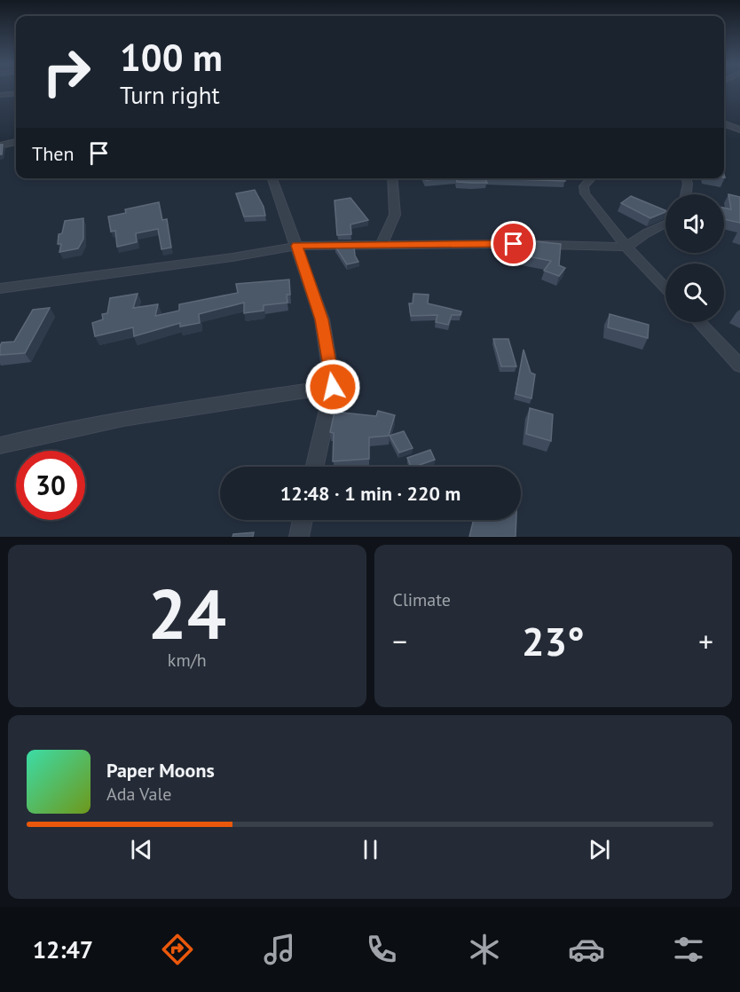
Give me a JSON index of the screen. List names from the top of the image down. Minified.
{"page":{"turn":["100 m","Turn right"],"then":"Then","limit":"30","trip":"12:48 · 1 min · 220 m","tile":[["24","km/h"],"Climate"],"heat":["−","23°","+"],"song":["Paper Moons","Ada Vale"],"tabs":"12:47"}}
